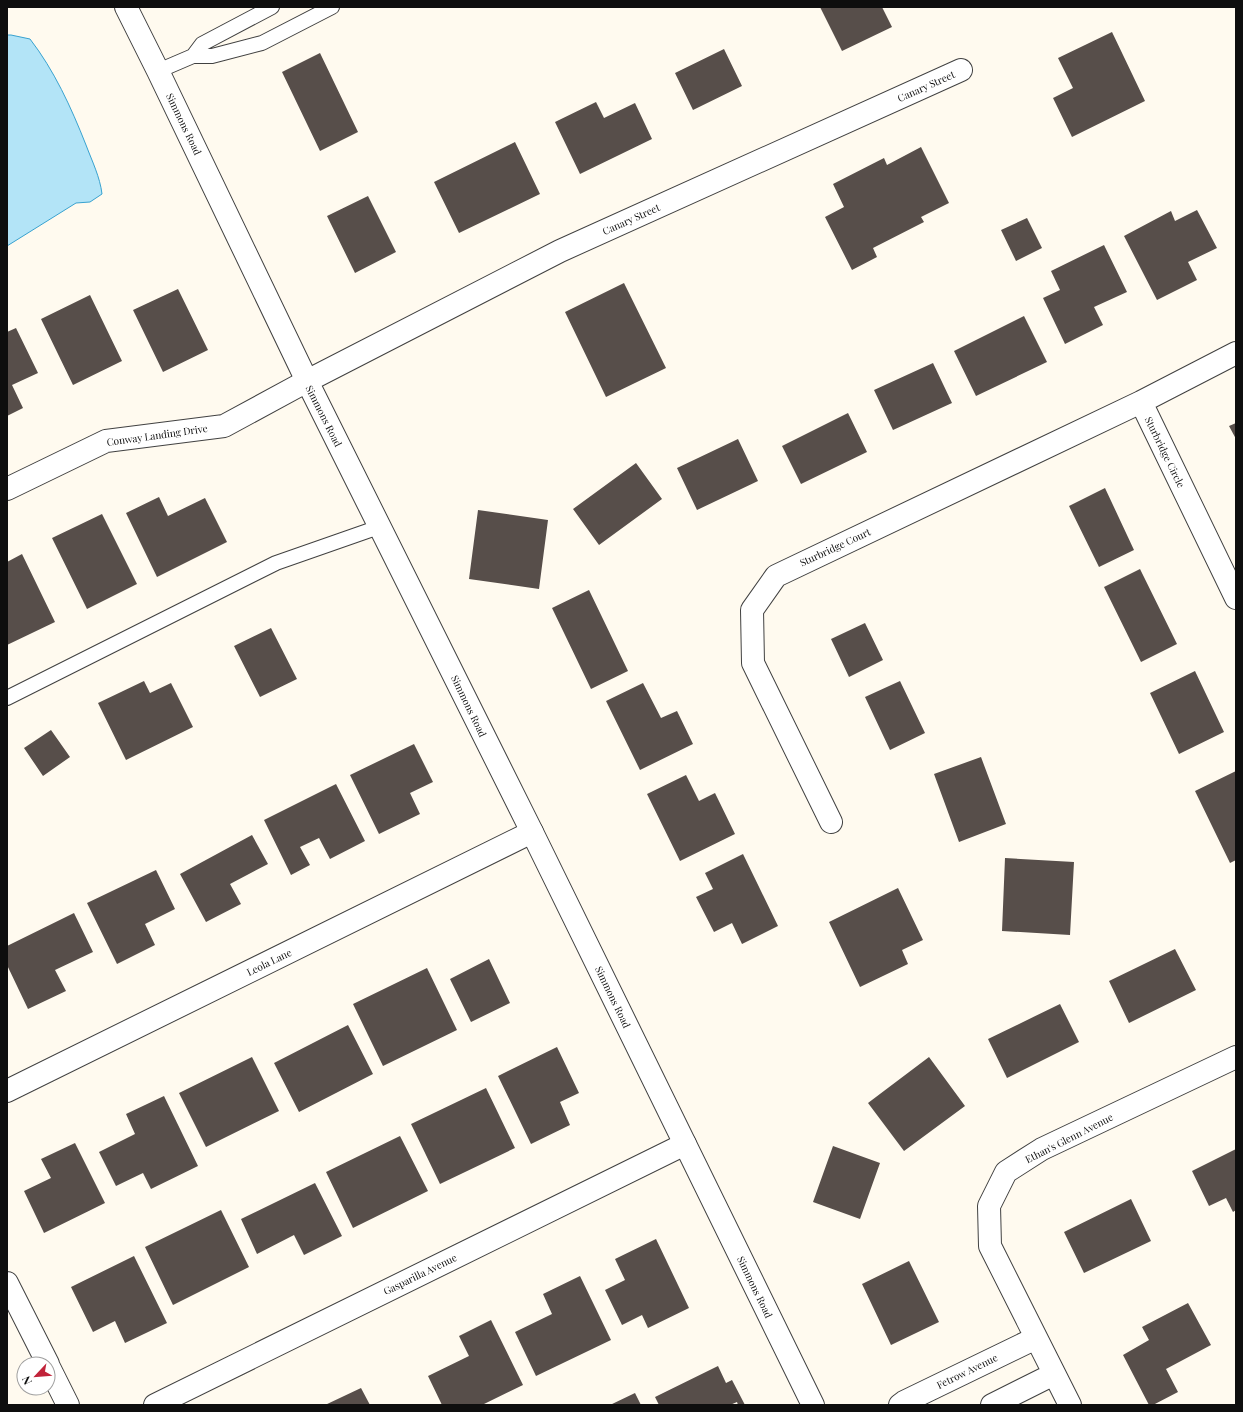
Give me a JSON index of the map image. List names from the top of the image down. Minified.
{"streets":{"street":["Canary Street","Simmons Road","Conway Landing Drive","Sturbridge Circle","Sturbridge Court","Leola Lane","Ethan's Glenn Avenue","Gasparilla Avenue","Fetrow Avenue"]},"crossings":[["Canary Street","Simmons Road"],["Canary Street","Conway Landing Drive"],["Simmons Road","Conway Landing Drive"],["Simmons Road","Leola Lane"],["Simmons Road","Gasparilla Avenue"],["Sturbridge Circle","Sturbridge Court"],["Ethan's Glenn Avenue","Fetrow Avenue"]],"north":"bottom left"}
